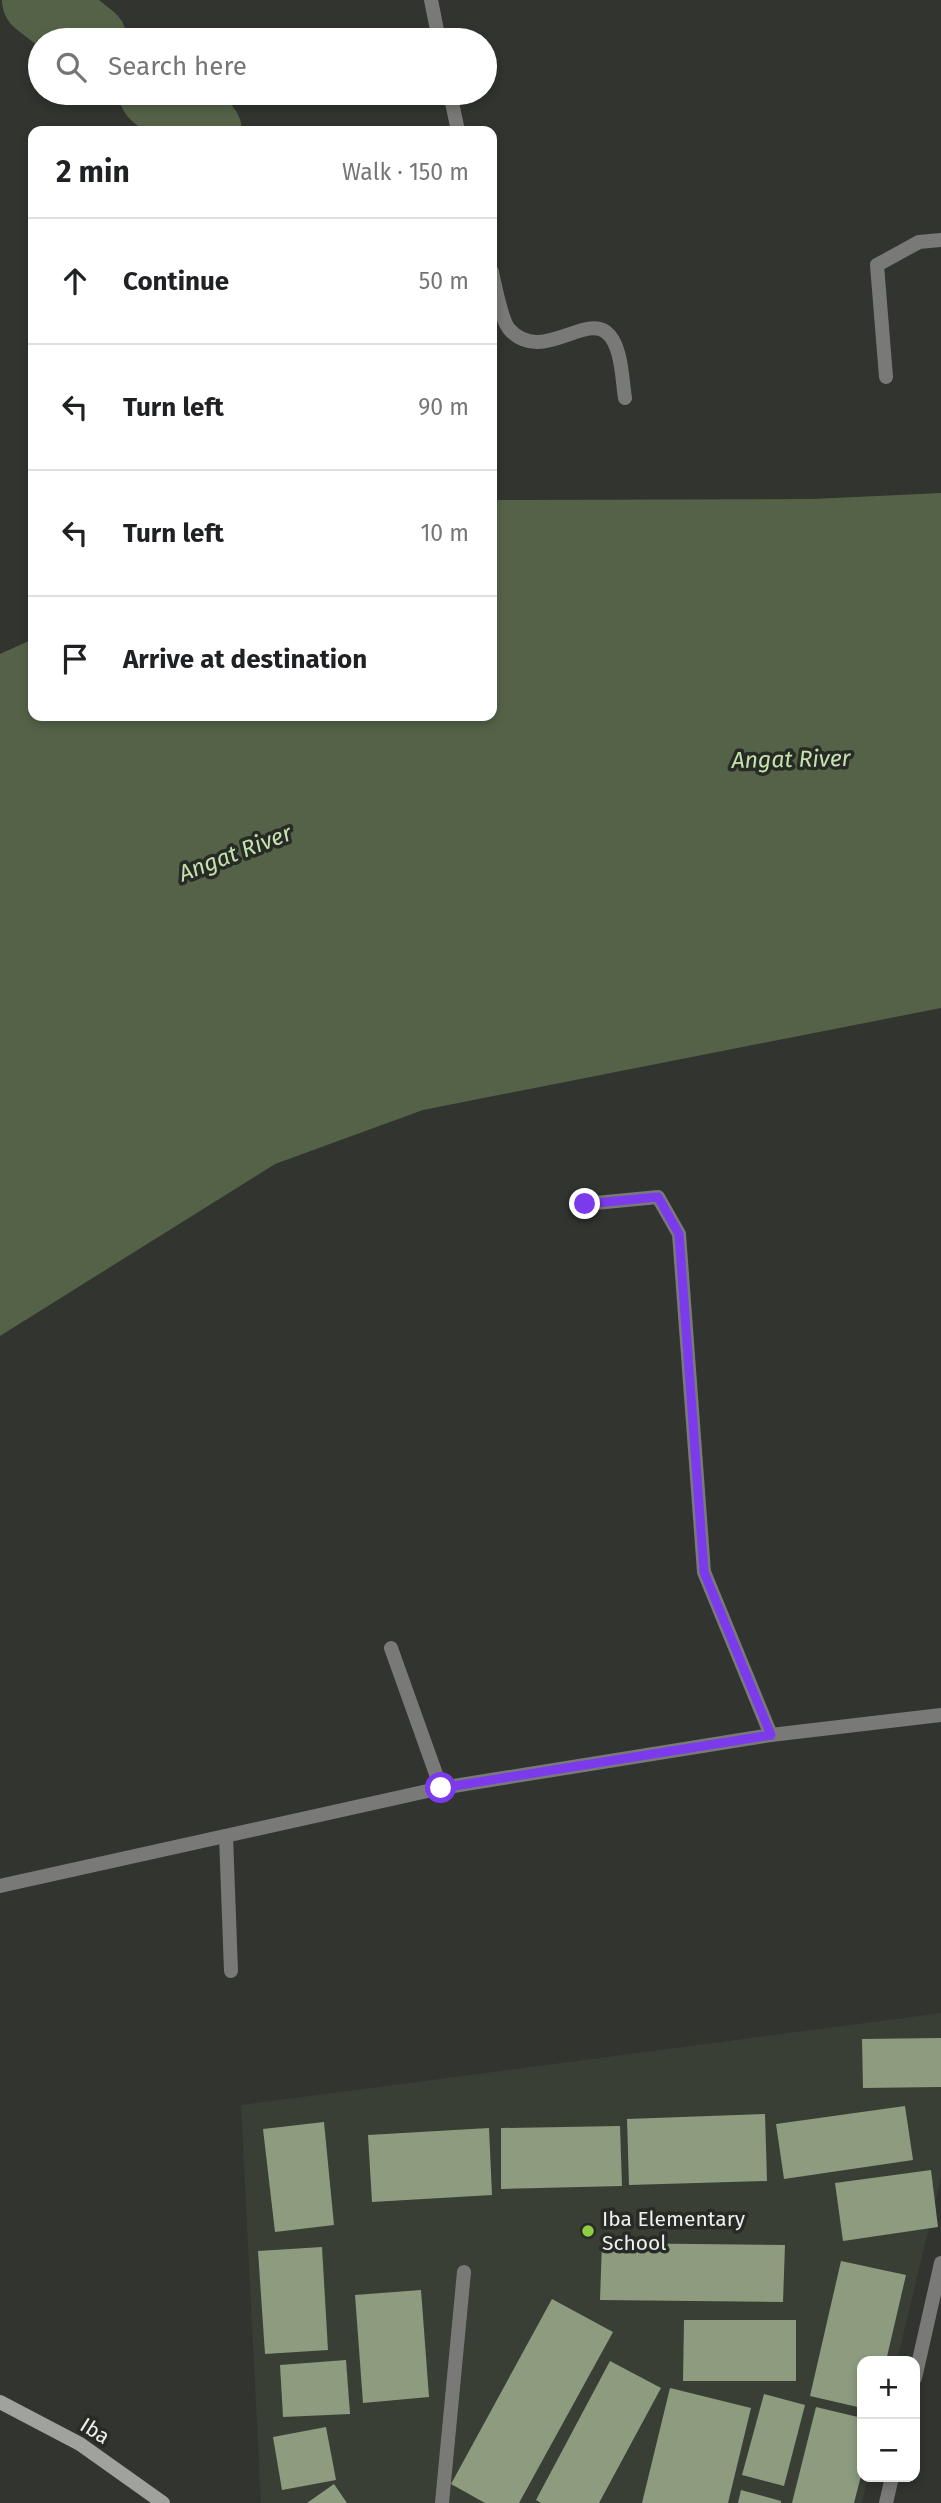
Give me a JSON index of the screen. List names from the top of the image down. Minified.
{"streets":{"main road":["Iba"]},"water":["Angat River"],"places":["Iba Elementary School"],"page":{"search":"Search here","heading":["2 min","Walk · 150 m"],"list":[["Continue","50 m"],["Turn left","90 m"],["Turn left","10 m"],"Arrive at destination"],"map_buttons":["+","−"]}}
